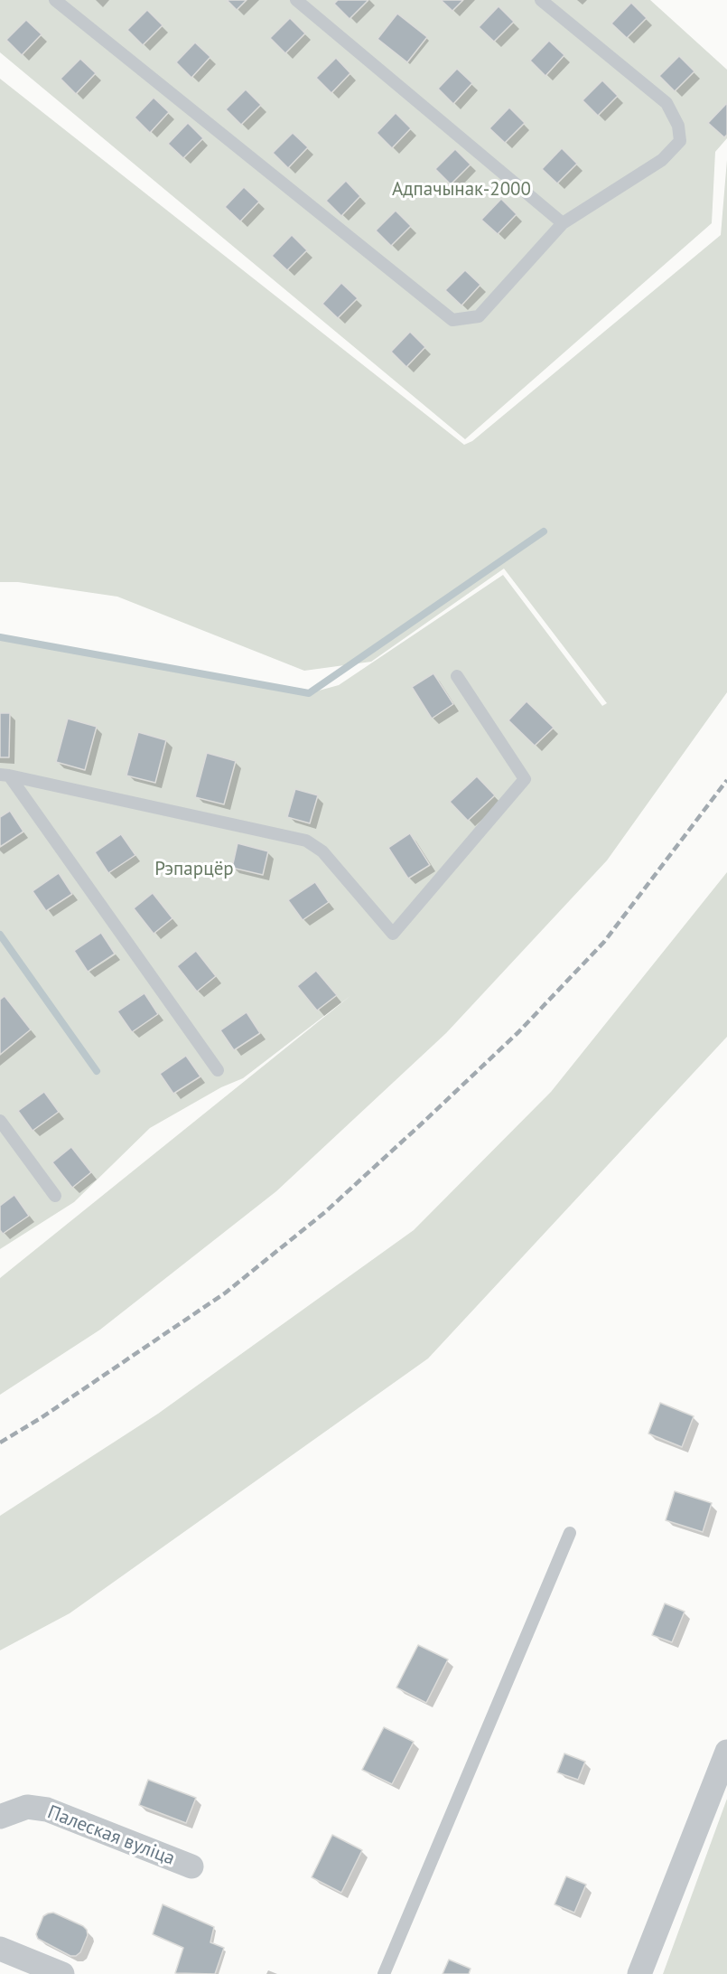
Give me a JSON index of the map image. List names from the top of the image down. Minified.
{"streets":{"street":["Палеская вуліца"]},"parks":["Адпачынак-2000","Рэпарцёр"]}
